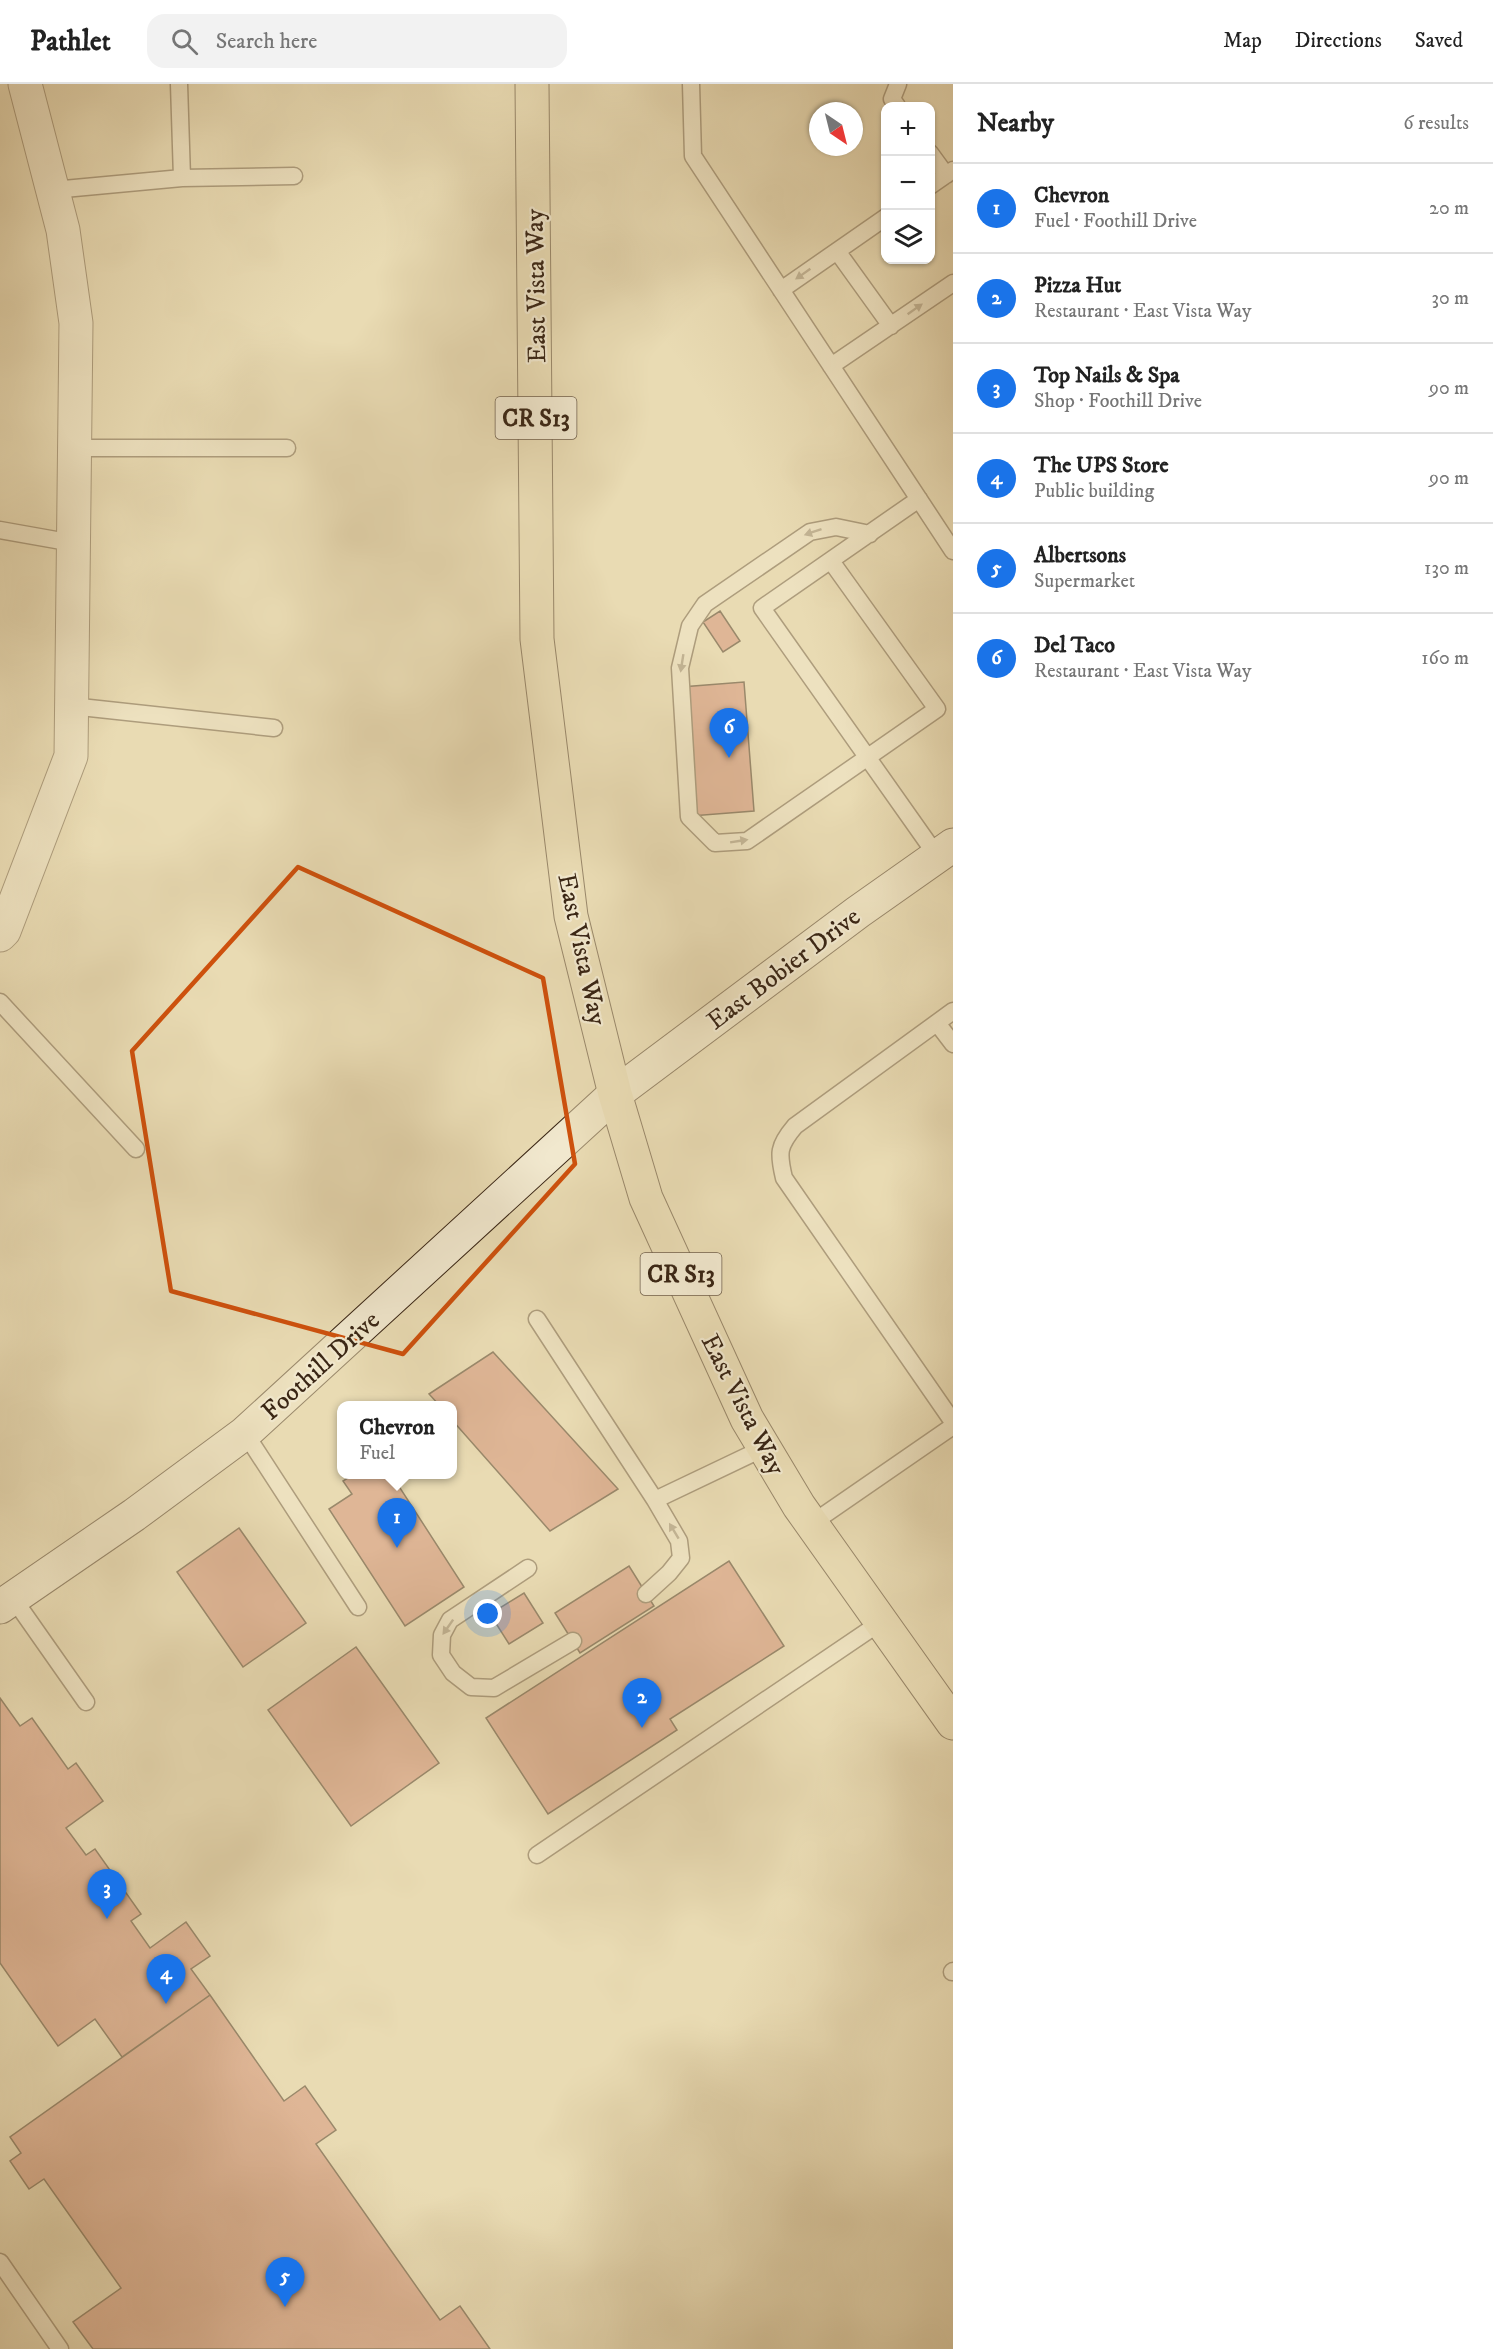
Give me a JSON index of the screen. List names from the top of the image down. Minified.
{"streets":{"main road":["East Vista Way","CR S13"],"street":["East Bobier Drive","Foothill Drive"]},"crossings":[["East Vista Way","East Bobier Drive"],["East Vista Way","Foothill Drive"],["East Bobier Drive","Foothill Drive"]],"north":"bottom right","page":{"header":"Pathlet","search":"Search here","nav":["Map","Directions","Saved"],"heading":["Nearby","6 results"],"map_buttons":["+","−"],"list":[{"mark":"1","name":"Chevron","note":"Fuel · Foothill Drive","value":"20 m"},{"mark":"2","name":"Pizza Hut","note":"Restaurant · East Vista Way","value":"30 m"},{"mark":"3","name":"Top Nails & Spa","note":"Shop · Foothill Drive","value":"90 m"},{"mark":"4","name":"The UPS Store","note":"Public building","value":"90 m"},{"mark":"5","name":"Albertsons","note":"Supermarket","value":"130 m"},{"mark":"6","name":"Del Taco","note":"Restaurant · East Vista Way","value":"160 m"}],"pins":["6","1","2","3","4","5"],"popup":["Chevron","Fuel"]}}
